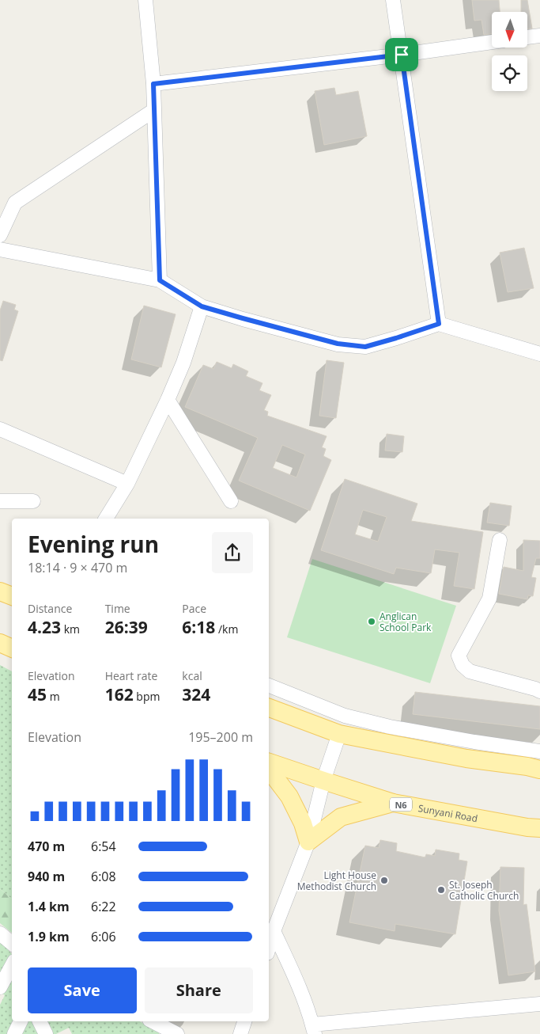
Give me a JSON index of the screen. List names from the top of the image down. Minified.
{"streets":{"main road":["N6","Sunyani Road"]},"places":["Anglican School Park","Light House Methodist Church","St. Joseph Catholic Church"],"north":"bottom","page":{"heading":["Evening run","18:14 · 9 × 470 m"],"stats":[["Distance","4.23 km"],["Time","26:39"],["Pace","6:18 /km"],["Elevation","45 m"],["Heart rate","162 bpm"],["kcal","324"]],"chart":["Elevation","195–200 m"],"list":[{"name":"470 m","note":"6:54"},{"name":"940 m","note":"6:08"},{"name":"1.4 km","note":"6:22"},{"name":"1.9 km","note":"6:06"}],"buttons":["Save","Share"]}}
